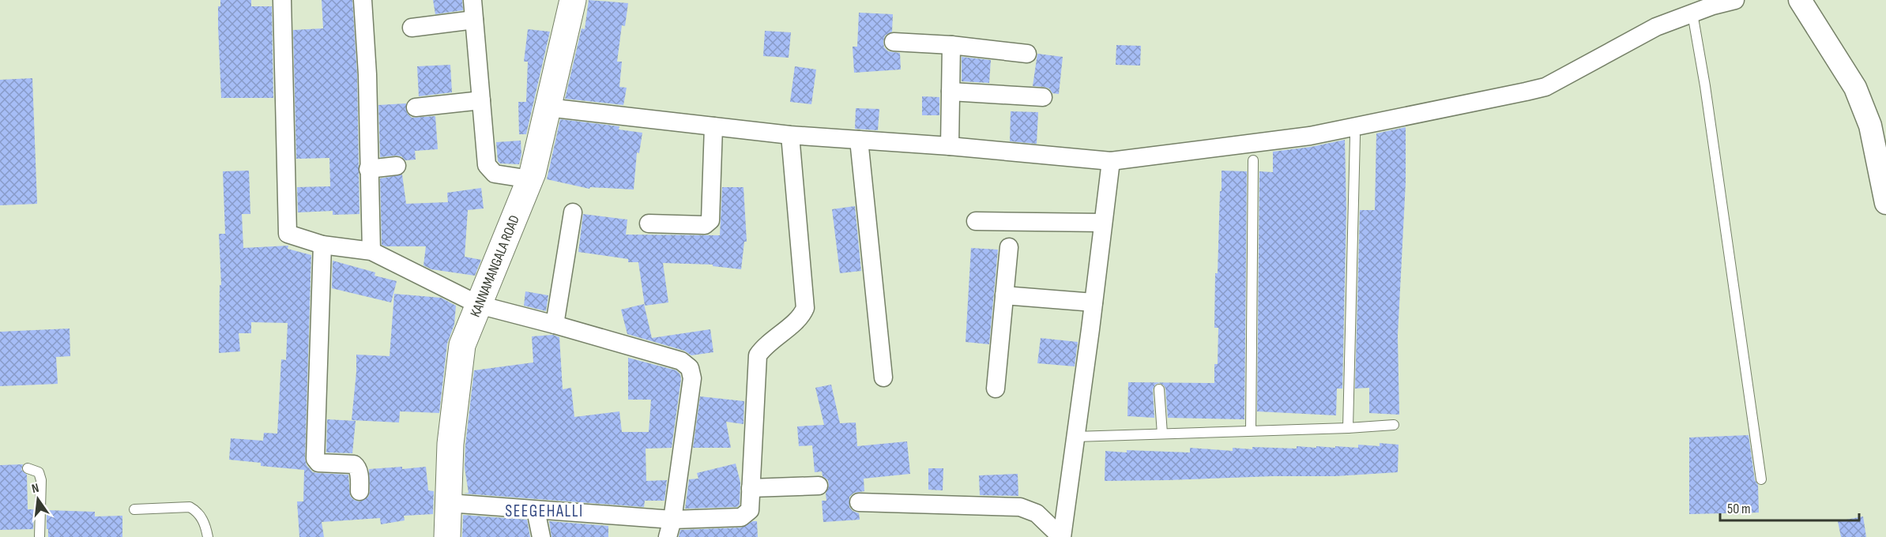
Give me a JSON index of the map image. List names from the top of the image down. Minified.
{"streets":{"main road":["KANNAMANGALA ROAD"]},"districts":["SEEGEHALLI"],"scale_bar":"50 m","north":"top"}
